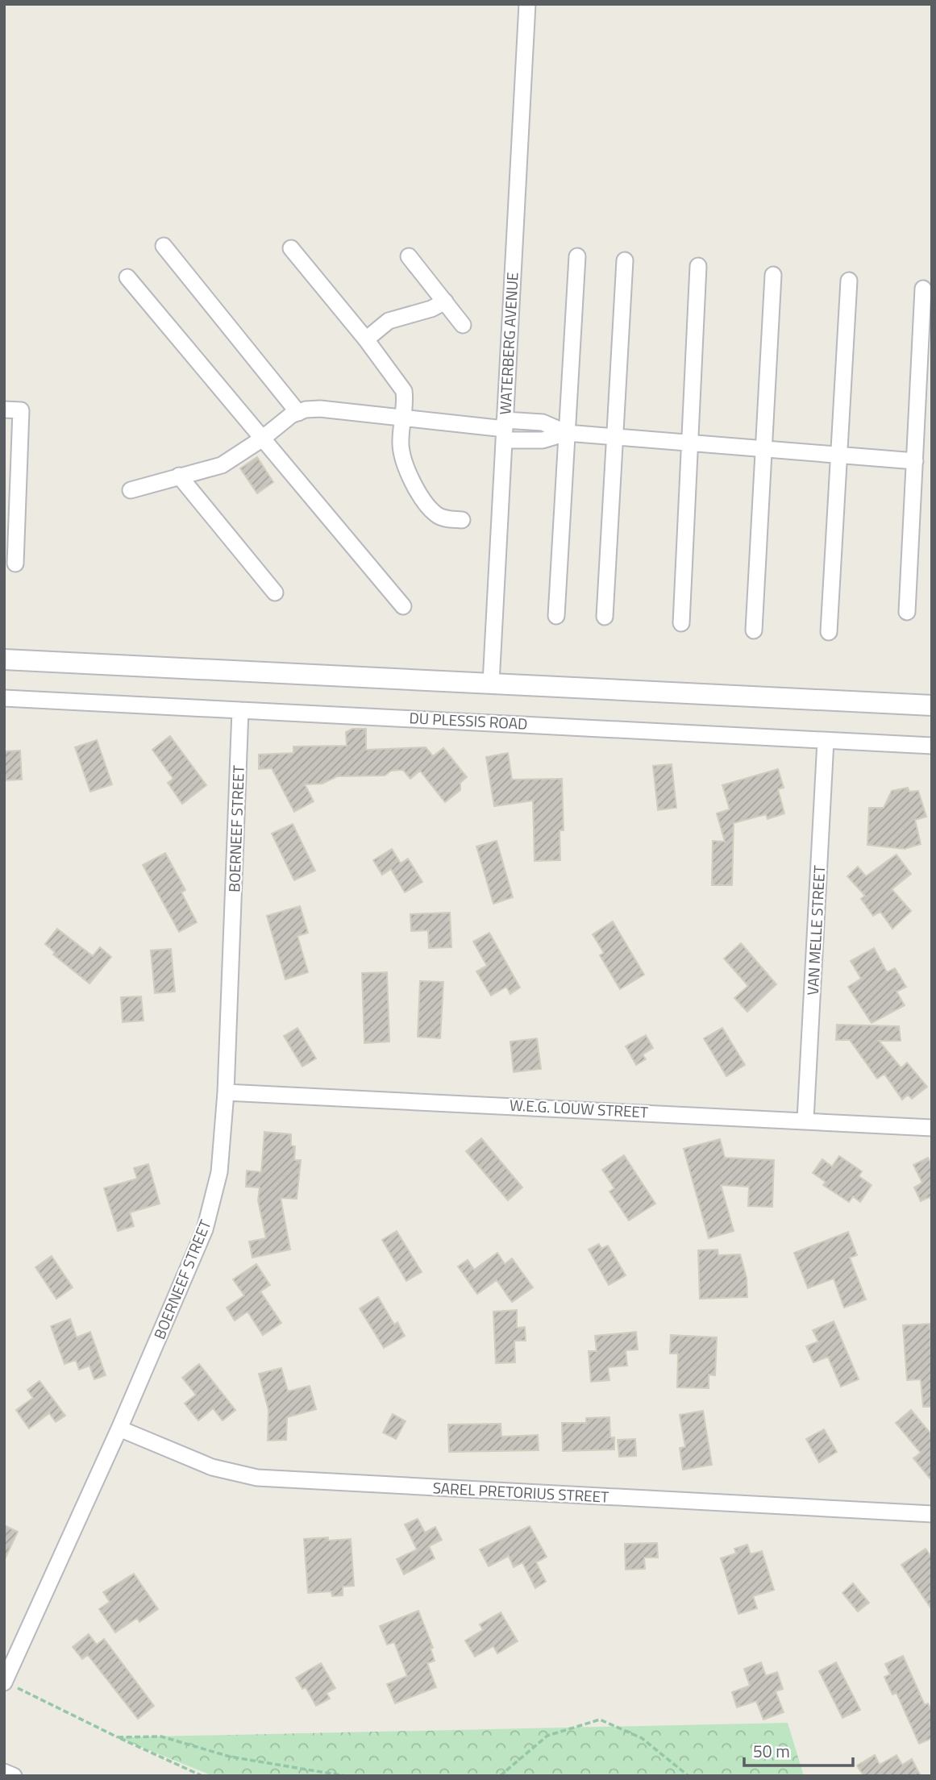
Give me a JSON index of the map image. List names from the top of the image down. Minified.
{"streets":{"street":["WATERBERG AVENUE","DU PLESSIS ROAD","BOERNEEF STREET","VAN MELLE STREET","W.E.G. LOUW STREET","SAREL PRETORIUS STREET"]},"crossings":[["DU PLESSIS ROAD","BOERNEEF STREET"],["DU PLESSIS ROAD","VAN MELLE STREET"],["BOERNEEF STREET","W.E.G. LOUW STREET"],["BOERNEEF STREET","SAREL PRETORIUS STREET"],["VAN MELLE STREET","W.E.G. LOUW STREET"]],"scale_bar":"50 m"}
